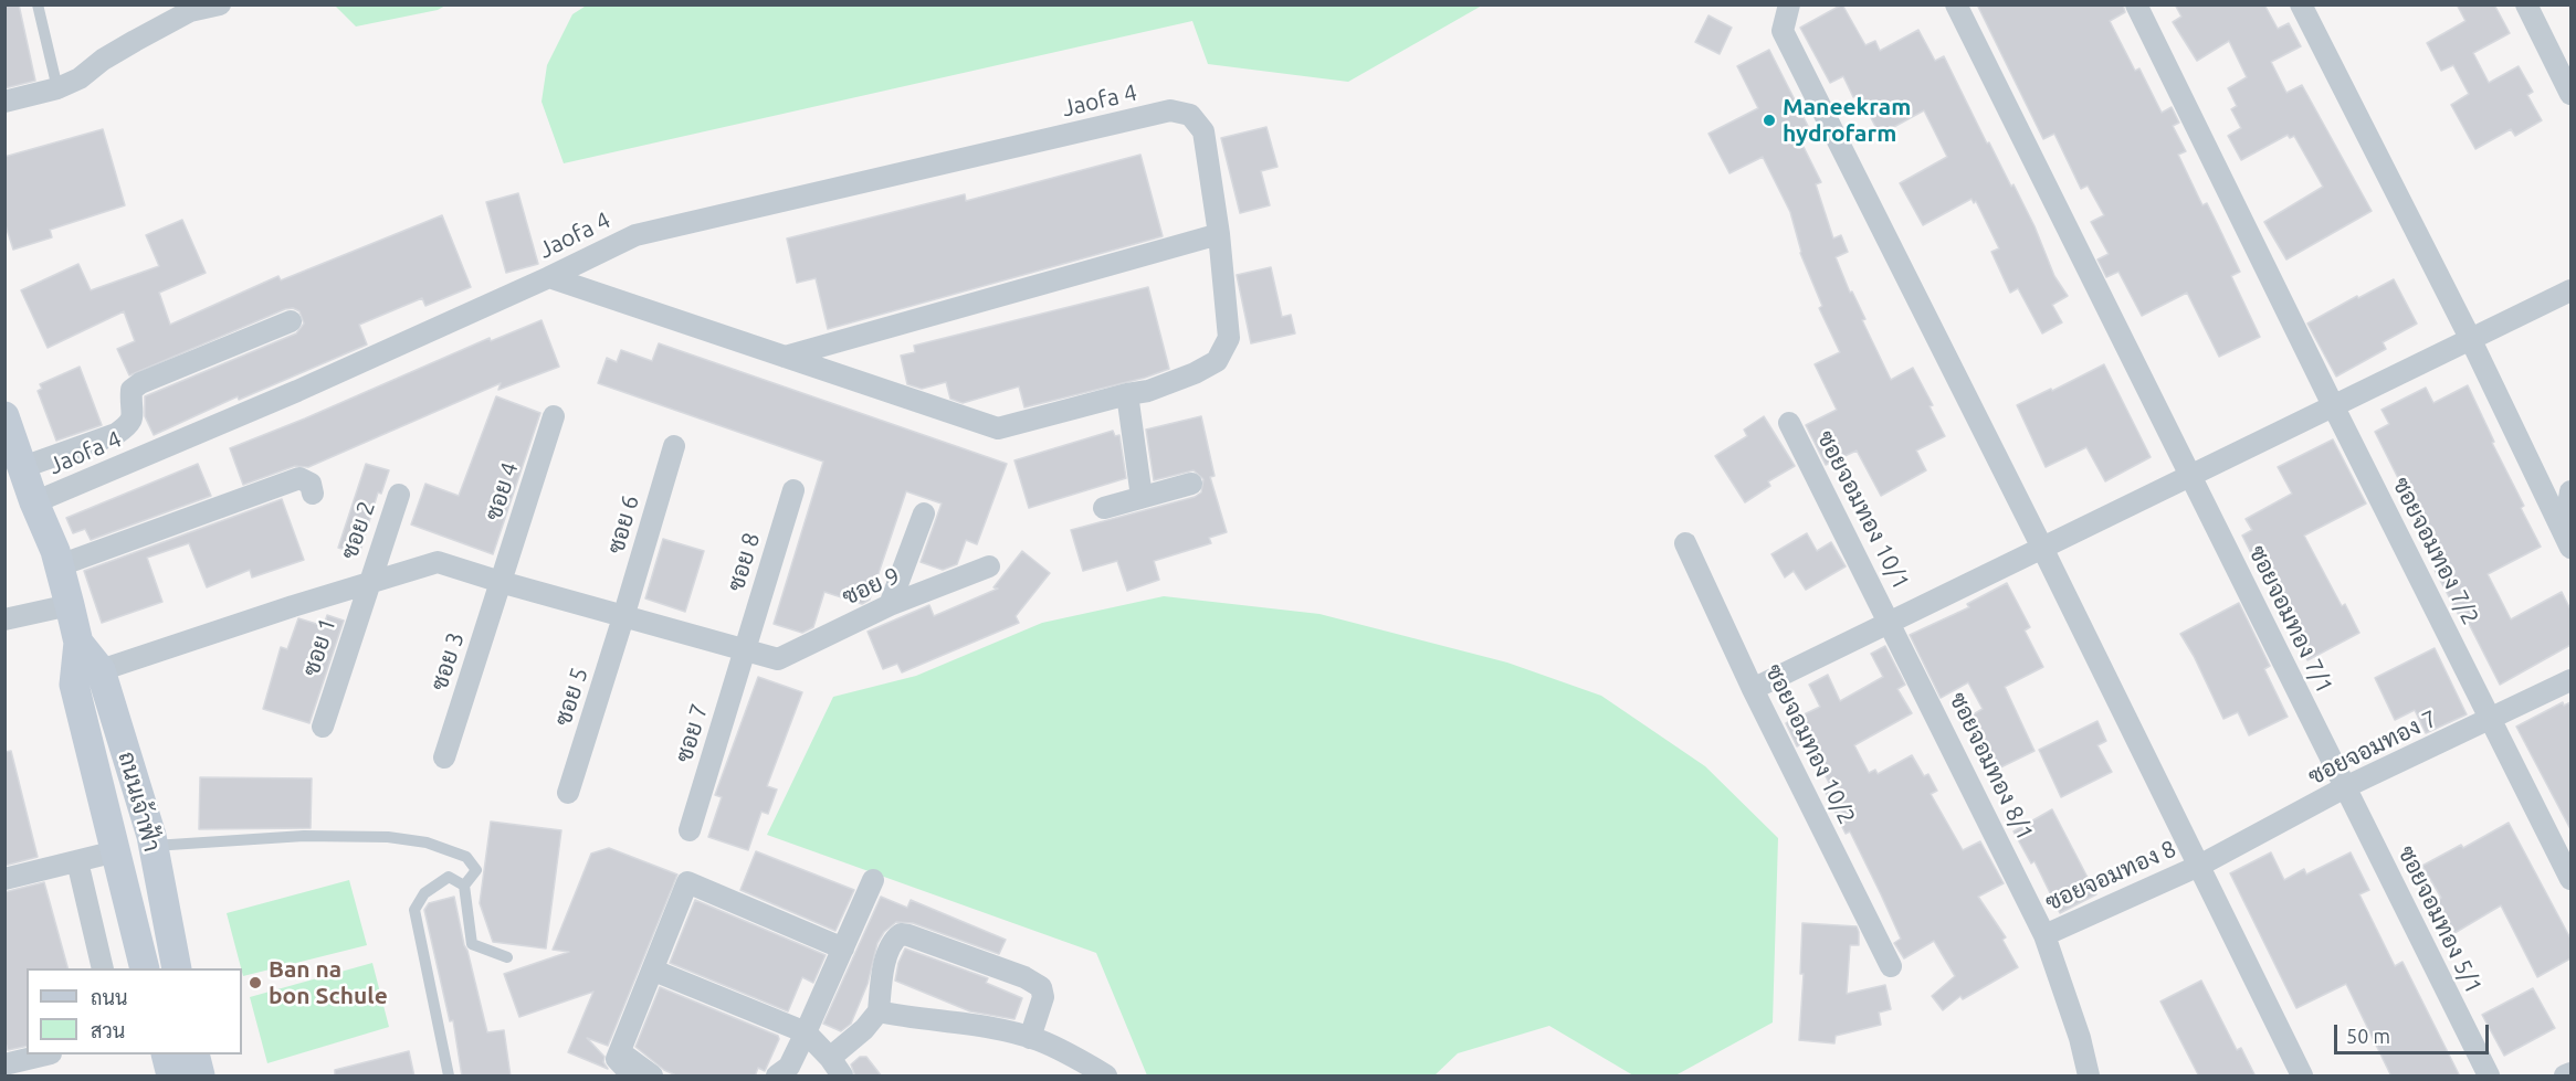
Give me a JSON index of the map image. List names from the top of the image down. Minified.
{"streets":{"main road":["ถนนเจ้าฟ้า"],"street":["Jaofa 4","ซอย 4","ซอยจอมทอง 10/1","ซอย 6","ซอย 2","ซอยจอมทอง 7/2","ซอย 8","ซอย 9","ซอยจอมทอง 7/1","ซอย 1","ซอย 3","ซอย 5","ซอย 7","ซอยจอมทอง 10/2","ซอยจอมทอง 7","ซอยจอมทอง 8/1","ซอยจอมทอง 8","ซอยจอมทอง 5/1"]},"crossings":[["Jaofa 4","ถนนเจ้าฟ้า"],["ซอย 4","ซอย 3"],["ซอยจอมทอง 10/1","ซอยจอมทอง 8/1"],["ซอย 6","ซอย 5"],["ซอย 2","ซอย 1"],["ซอยจอมทอง 7/2","ซอยจอมทอง 7"],["ซอย 8","ซอย 9"],["ซอย 8","ซอย 7"],["ซอย 9","ซอย 7"],["ซอยจอมทอง 7/1","ซอยจอมทอง 7"],["ซอยจอมทอง 7/1","ซอยจอมทอง 5/1"],["ซอยจอมทอง 7","ซอยจอมทอง 8"],["ซอยจอมทอง 7","ซอยจอมทอง 5/1"],["ซอยจอมทอง 8/1","ซอยจอมทอง 8"]],"places":["Maneekram hydrofarm","Ban na bon Schule"],"legend":["ถนน","สวน"],"scale_bar":"50 m"}
